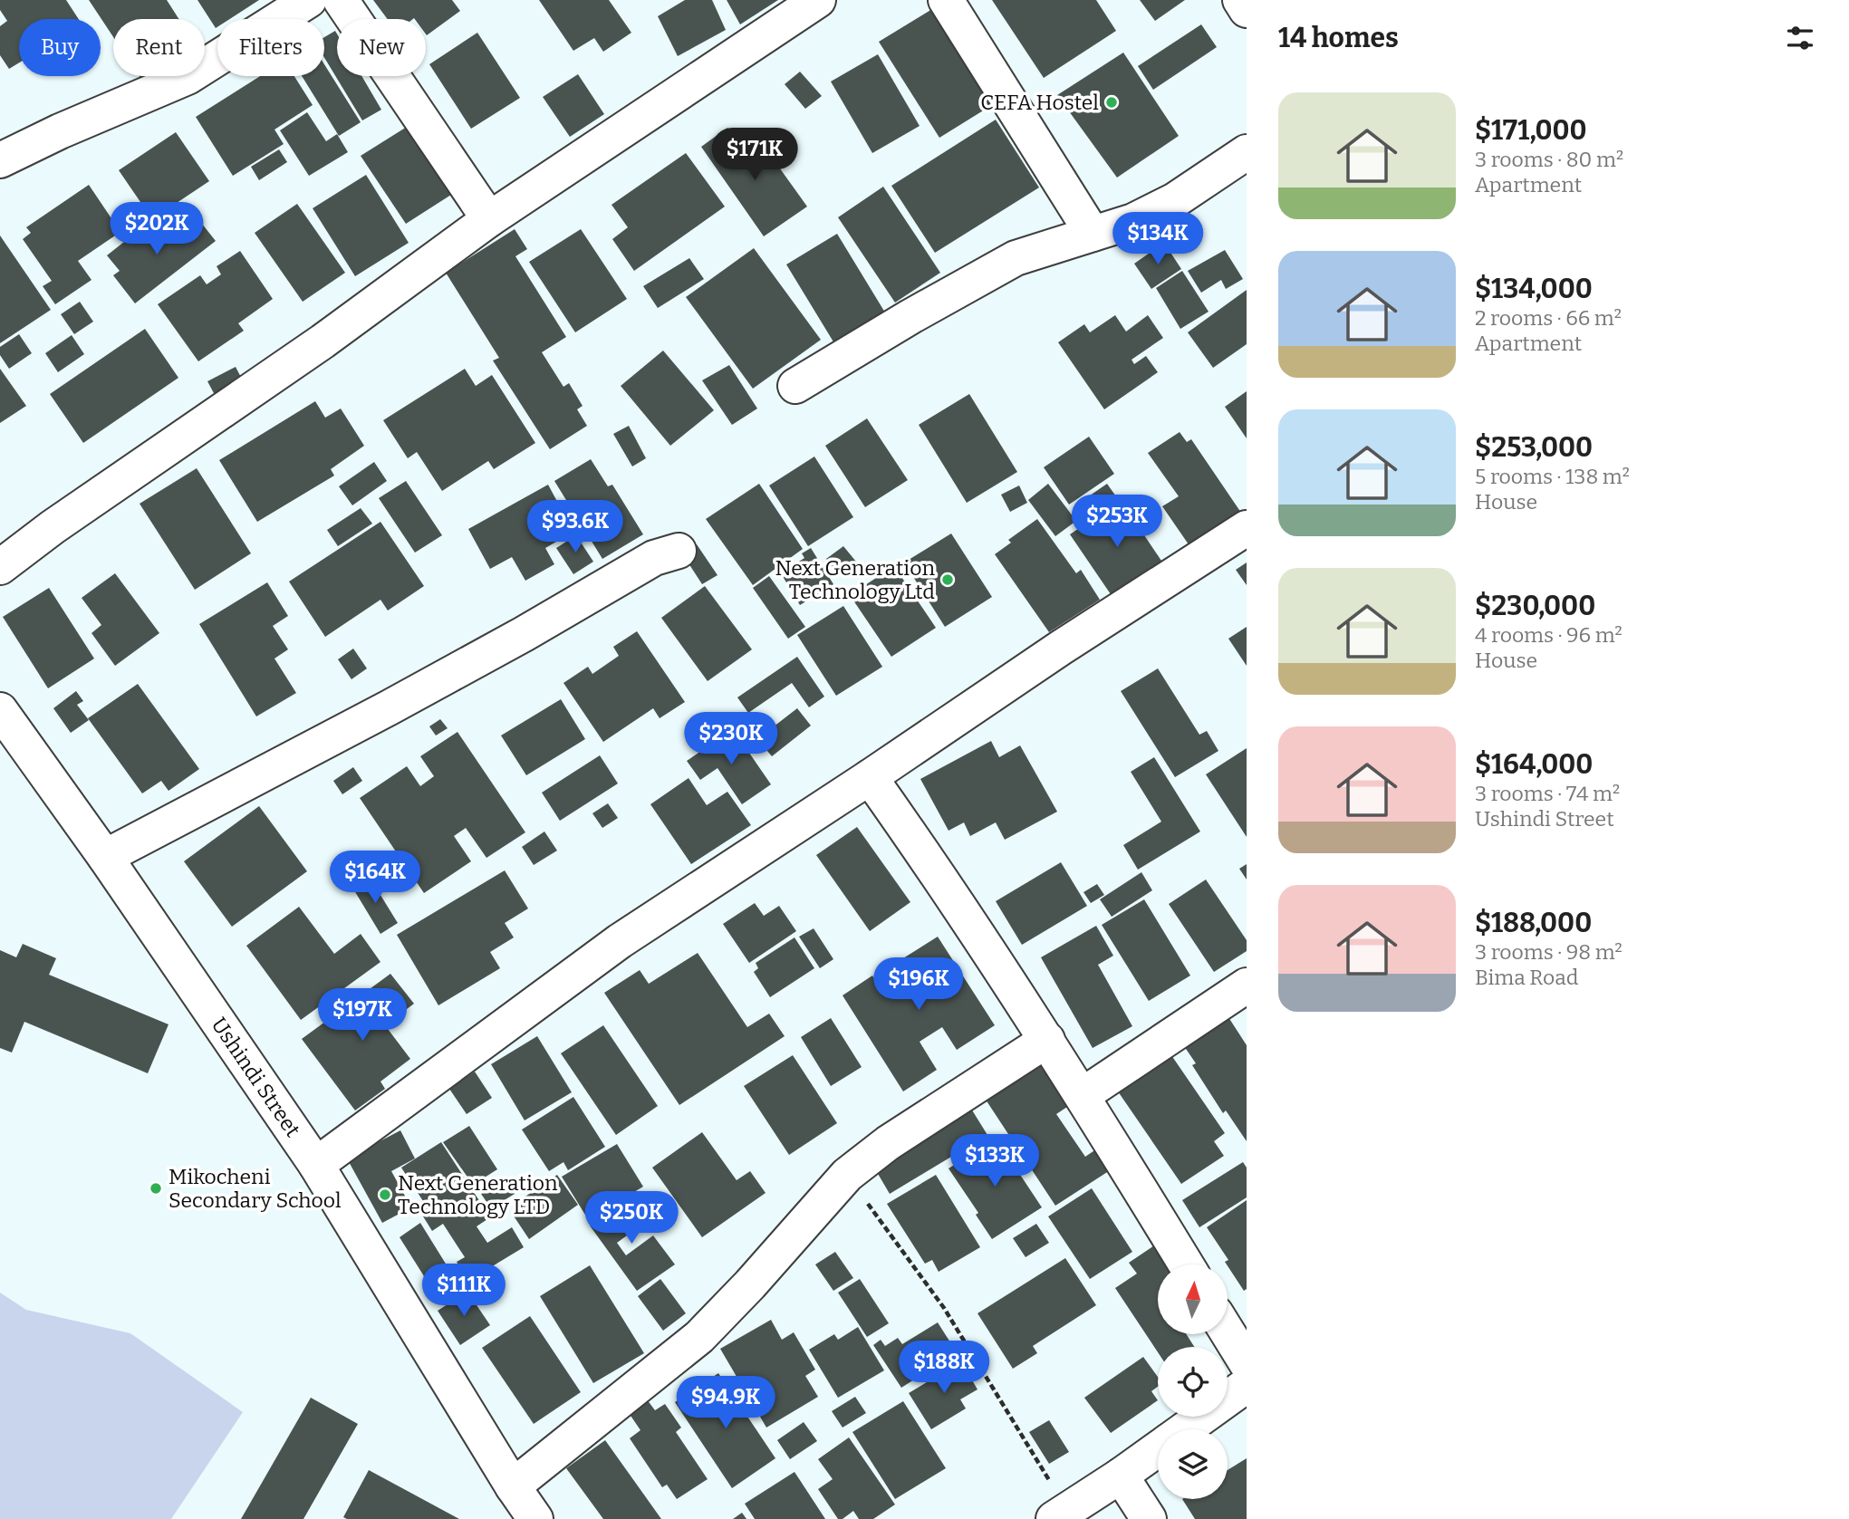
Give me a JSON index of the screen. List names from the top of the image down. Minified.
{"streets":{"street":["Ushindi Street"]},"places":["CEFA Hostel","Next Generation Technology Ltd","Mikocheni Secondary School","Next Generation Technology LTD"],"north":"top","page":{"heading":"14 homes","chip":["Buy","Rent","Filters","New"],"list":[{"name":"$171,000","note":"3 rooms · 80 m² · Apartment"},{"name":"$134,000","note":"2 rooms · 66 m² · Apartment"},{"name":"$253,000","note":"5 rooms · 138 m² · House"},{"name":"$230,000","note":"4 rooms · 96 m² · House"},{"name":"$164,000","note":"3 rooms · 74 m² · Ushindi Street"},{"name":"$188,000","note":"3 rooms · 98 m² · Bima Road"}],"price":["$171K","$202K","$134K","$253K","$93.6K","$230K","$164K","$196K","$197K","$133K","$250K","$111K","$188K","$94.9K"]}}
